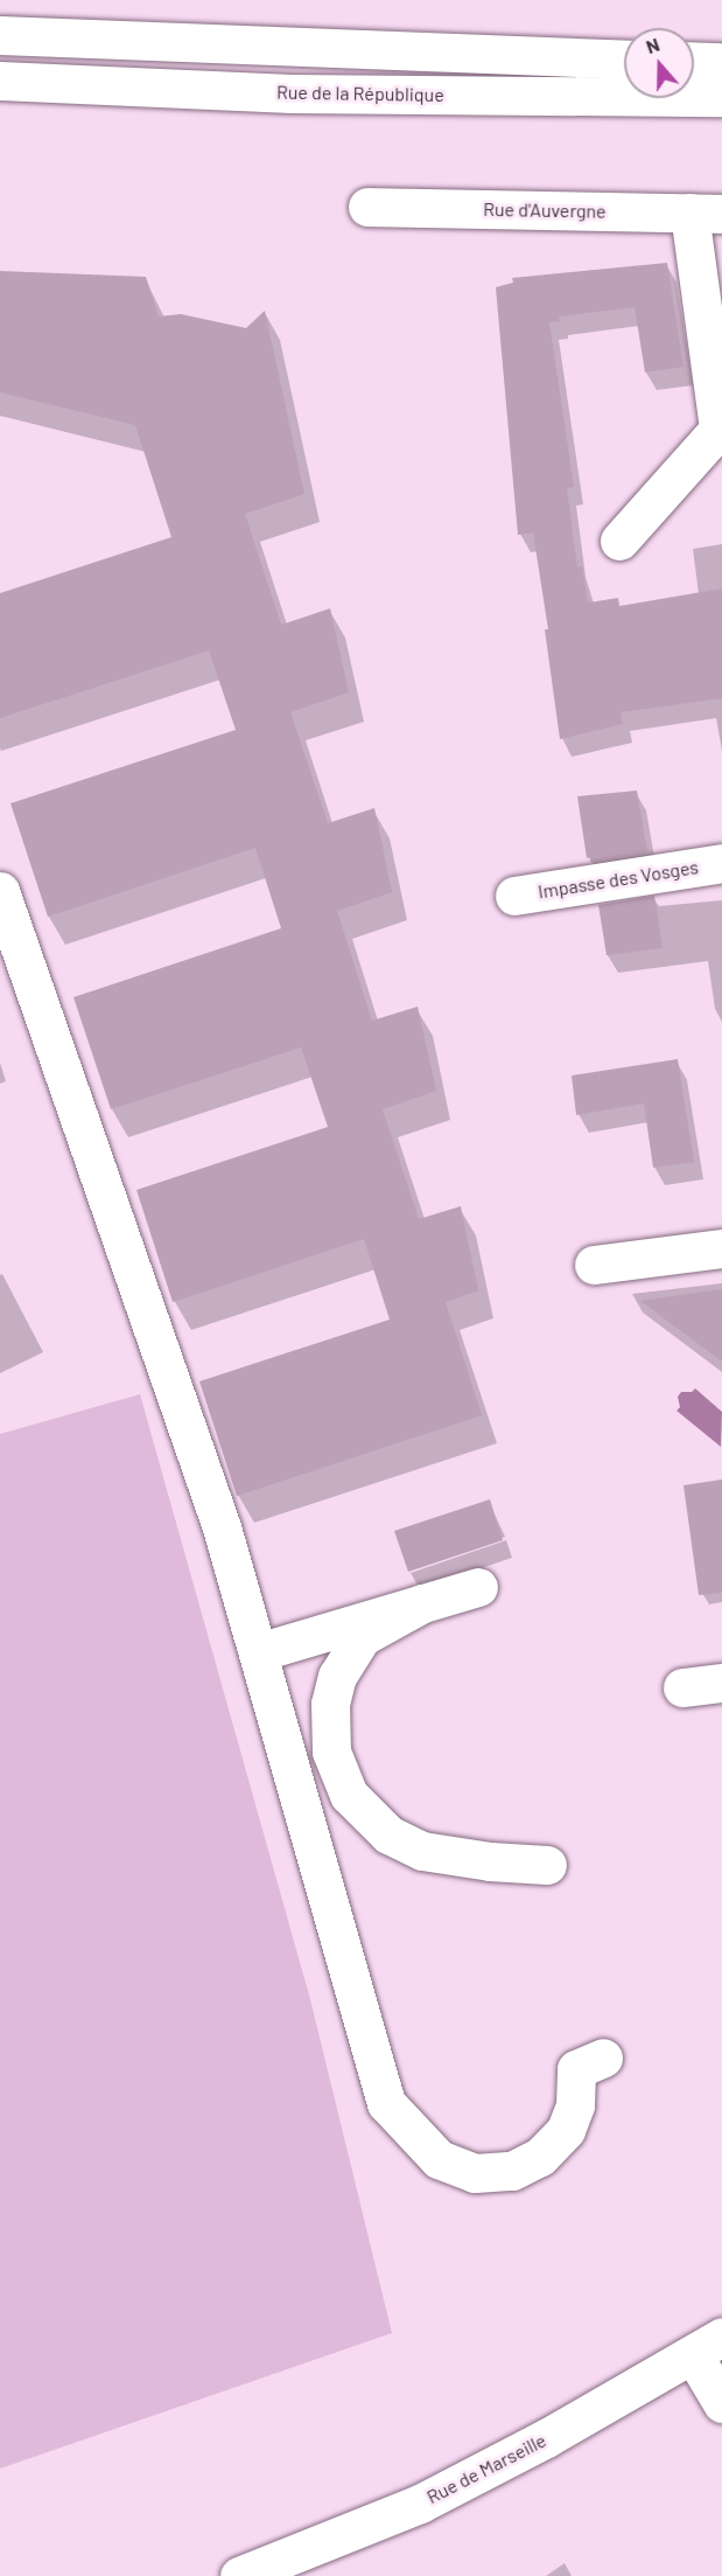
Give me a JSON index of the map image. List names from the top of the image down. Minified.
{"streets":{"street":["Rue de la République","Rue d'Auvergne","Impasse des Vosges","Rue de Marseille"]},"north":"top"}
